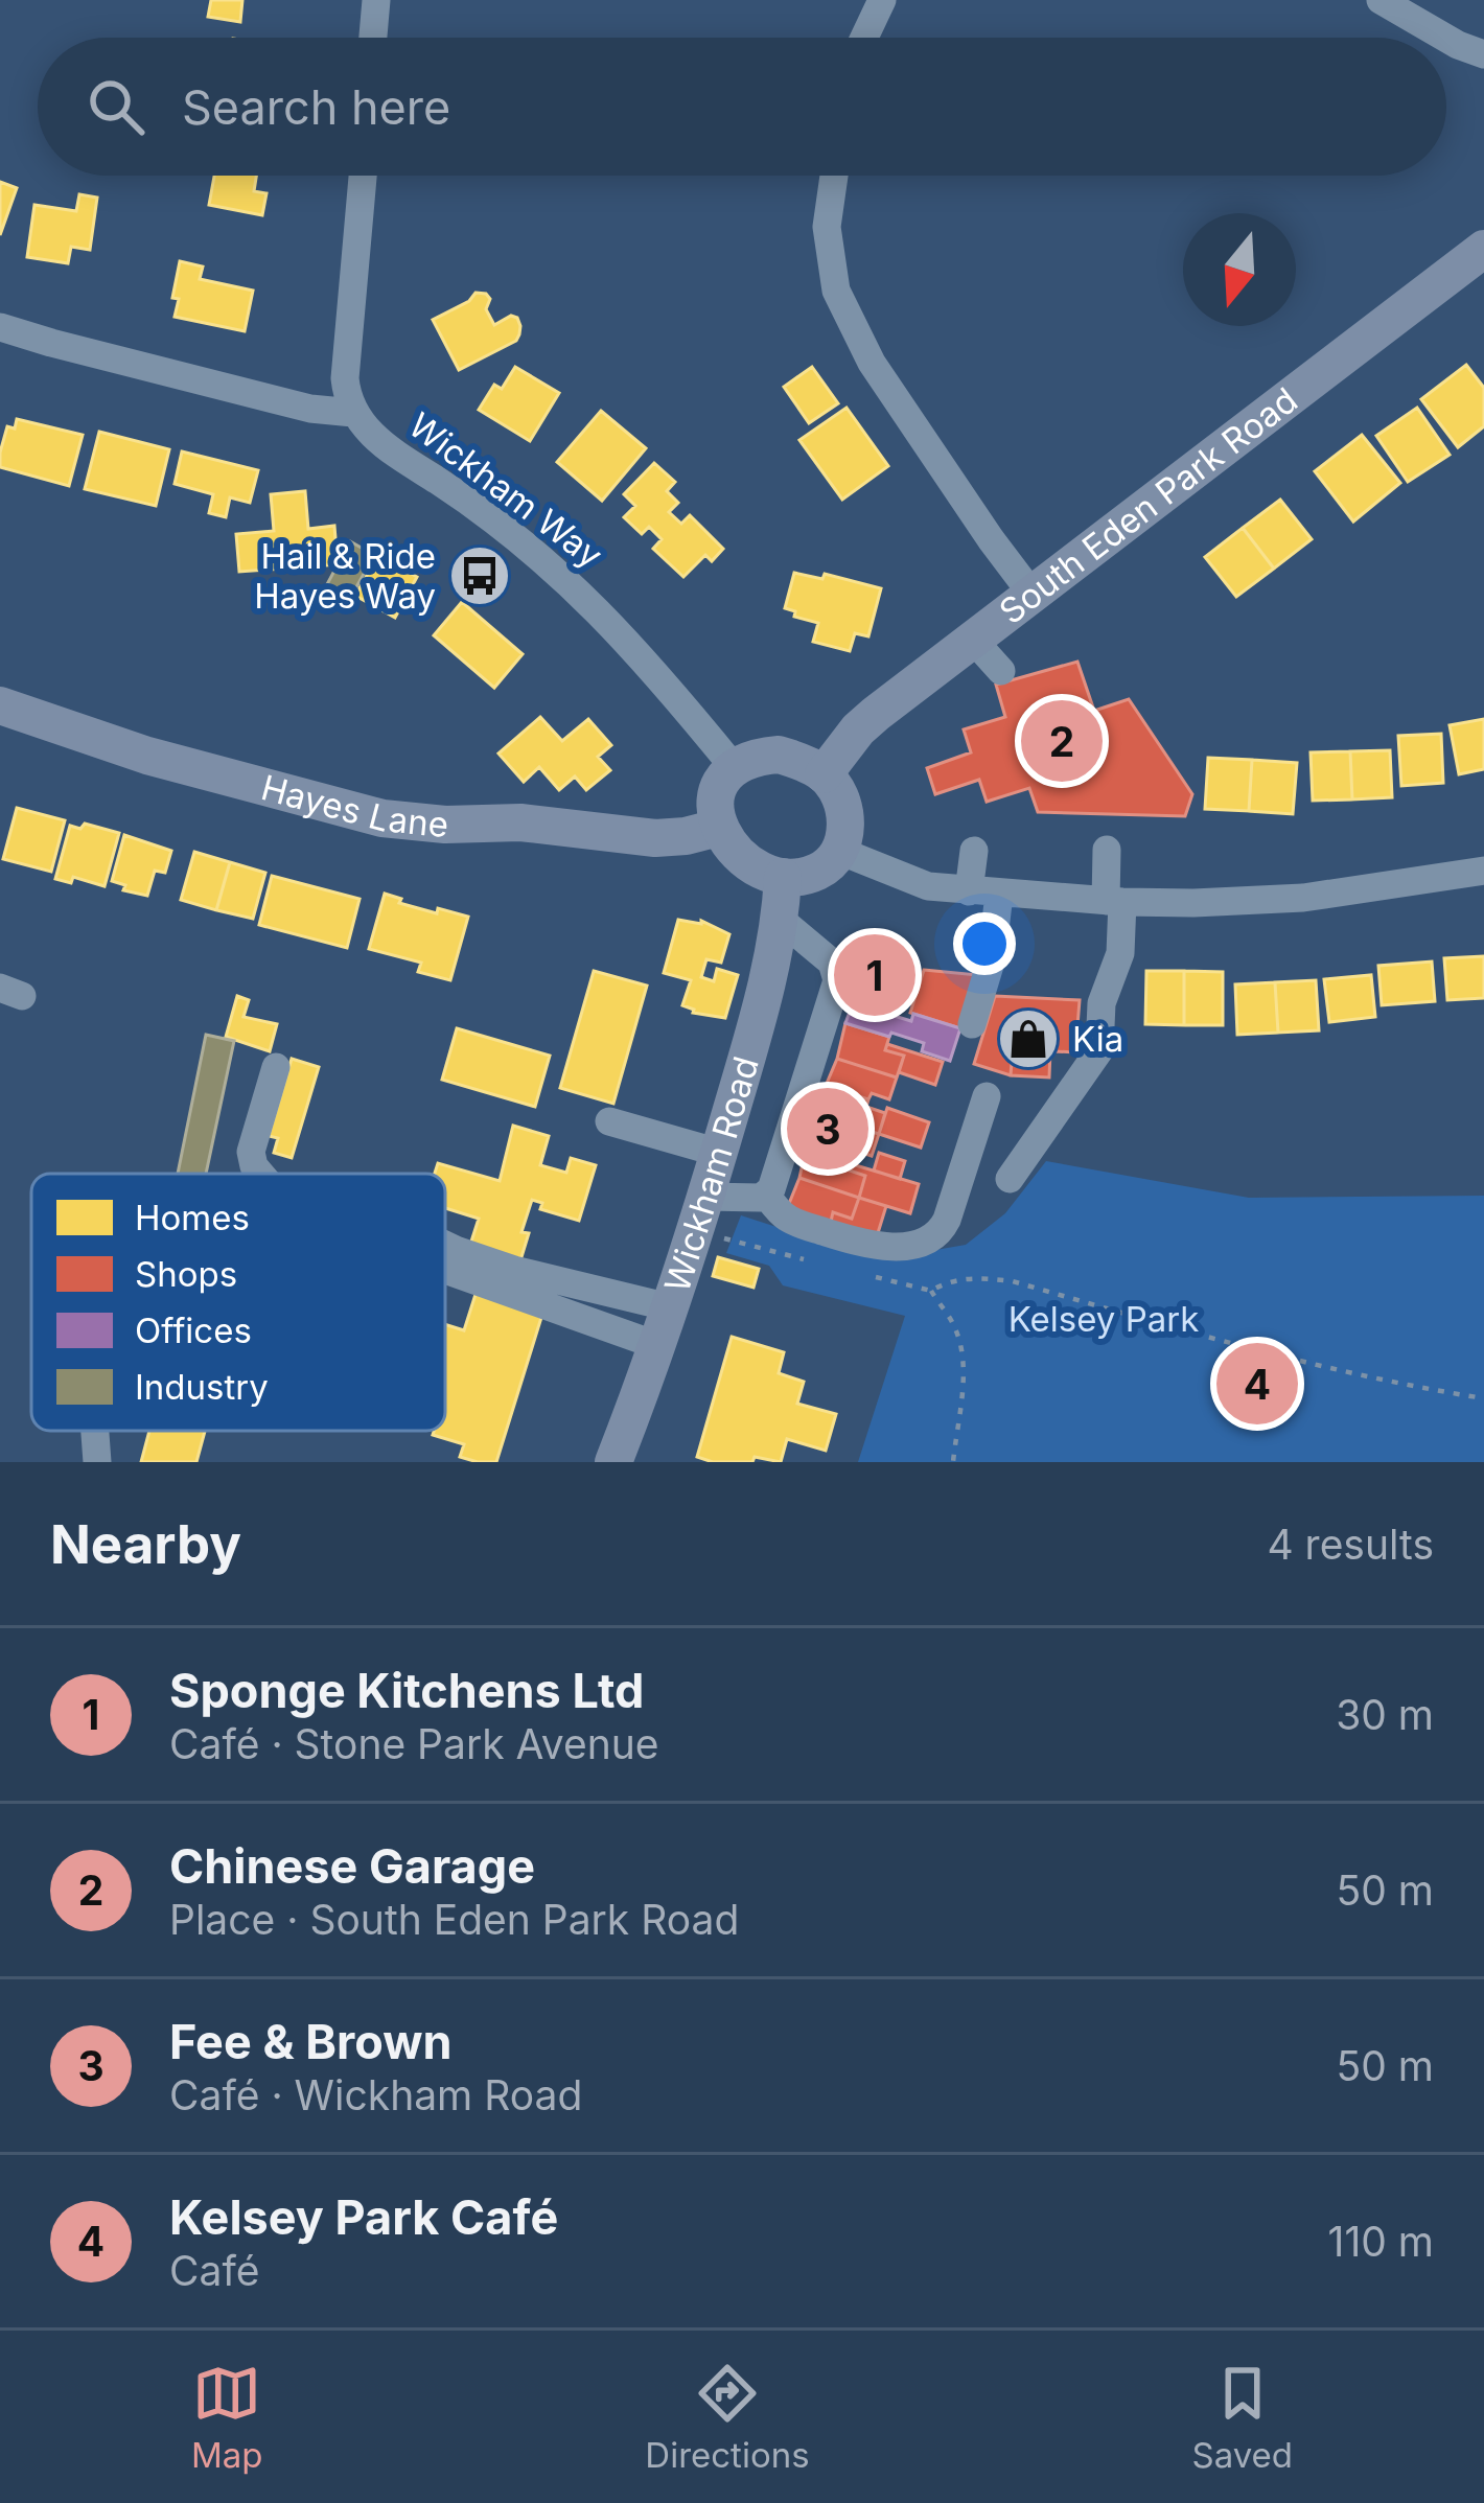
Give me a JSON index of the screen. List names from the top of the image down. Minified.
{"streets":{"main road":["South Eden Park Road","Hayes Lane","Wickham Road"],"street":["Wickham Way"]},"crossings":[["Wickham Way","South Eden Park Road"],["Wickham Way","Hayes Lane"],["Wickham Way","Wickham Road"],["South Eden Park Road","Hayes Lane"],["South Eden Park Road","Wickham Road"],["Hayes Lane","Wickham Road"]],"parks":["Kelsey Park"],"places":{"bus stop":["Hail & Ride Hayes Way"],"shop":["Kia"]},"legend":["Homes","Shops","Offices","Industry"],"north":"bottom","page":{"search":"Search here","pins":["2","1","3","4"],"heading":["Nearby","4 results"],"list":[{"mark":"1","name":"Sponge Kitchens Ltd","note":"Café · Stone Park Avenue","value":"30 m"},{"mark":"2","name":"Chinese Garage","note":"Place · South Eden Park Road","value":"50 m"},{"mark":"3","name":"Fee & Brown","note":"Café · Wickham Road","value":"50 m"},{"mark":"4","name":"Kelsey Park Café","note":"Café","value":"110 m"}],"nav":["Map","Directions","Saved"]}}
